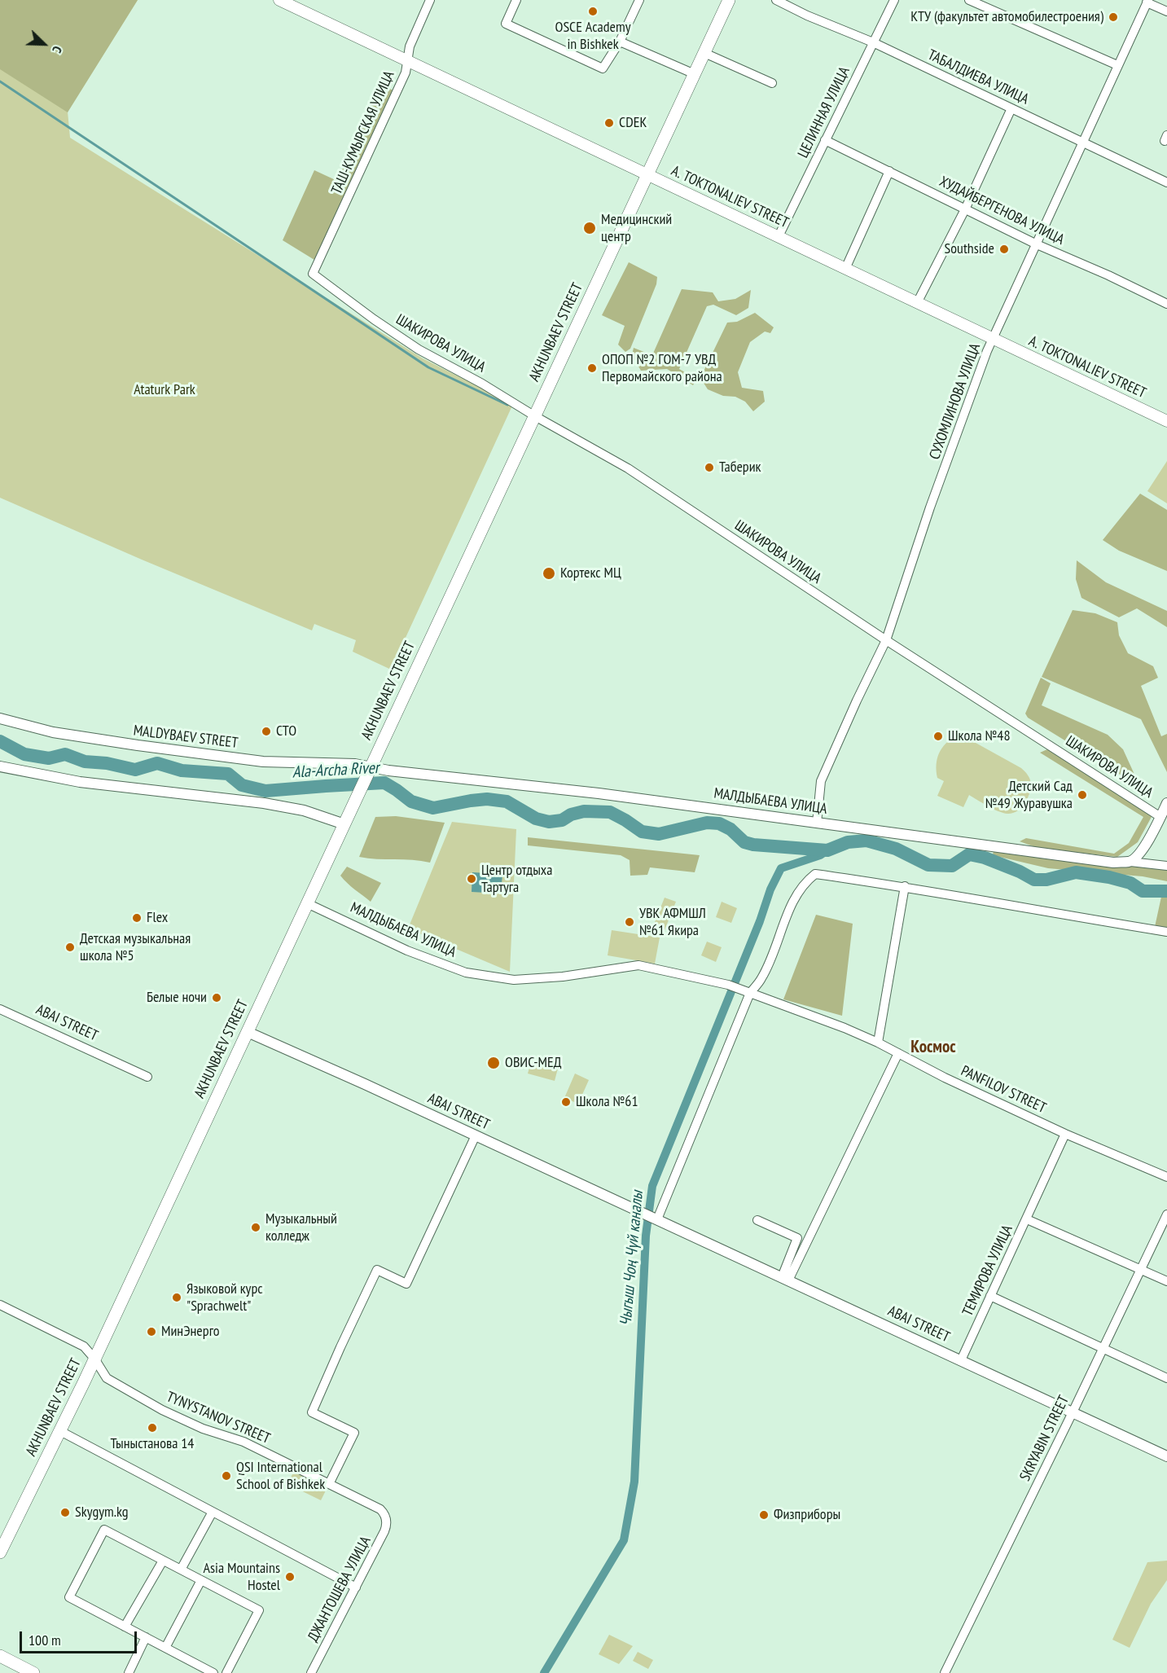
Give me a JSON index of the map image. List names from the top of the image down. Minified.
{"streets":{"main road":["A. TOKTONALIEV STREET","AKHUNBAEV STREET"],"street":["ТАБАЛДИЕВА УЛИЦА","ЦЕЛИННАЯ УЛИЦА","ТАШ-КУМЫРСКАЯ УЛИЦА","ХУДАЙБЕРГЕНОВА УЛИЦА","ШАКИРОВА УЛИЦА","СУХОМЛИНОВА УЛИЦА","MALDYBAEV STREET","МАЛДЫБАЕВА УЛИЦА","ABAI STREET","PANFILOV STREET","ТЕМИРОВА УЛИЦА","TYNYSTANOV STREET","SKRYABIN STREET","ДЖАНТОШЕВА УЛИЦА"]},"crossings":[["ТАБАЛДИЕВА УЛИЦА","ЦЕЛИННАЯ УЛИЦА"],["ТАБАЛДИЕВА УЛИЦА","СУХОМЛИНОВА УЛИЦА"],["ЦЕЛИННАЯ УЛИЦА","A. TOKTONALIEV STREET"],["ЦЕЛИННАЯ УЛИЦА","ХУДАЙБЕРГЕНОВА УЛИЦА"],["ТАШ-КУМЫРСКАЯ УЛИЦА","A. TOKTONALIEV STREET"],["ТАШ-КУМЫРСКАЯ УЛИЦА","ШАКИРОВА УЛИЦА"],["A. TOKTONALIEV STREET","AKHUNBAEV STREET"],["A. TOKTONALIEV STREET","СУХОМЛИНОВА УЛИЦА"],["ХУДАЙБЕРГЕНОВА УЛИЦА","СУХОМЛИНОВА УЛИЦА"],["AKHUNBAEV STREET","ШАКИРОВА УЛИЦА"],["AKHUNBAEV STREET","MALDYBAEV STREET"],["AKHUNBAEV STREET","МАЛДЫБАЕВА УЛИЦА"],["AKHUNBAEV STREET","ABAI STREET"],["AKHUNBAEV STREET","TYNYSTANOV STREET"],["ШАКИРОВА УЛИЦА","СУХОМЛИНОВА УЛИЦА"],["СУХОМЛИНОВА УЛИЦА","МАЛДЫБАЕВА УЛИЦА"],["MALDYBAEV STREET","МАЛДЫБАЕВА УЛИЦА"],["МАЛДЫБАЕВА УЛИЦА","PANFILOV STREET"],["ABAI STREET","ТЕМИРОВА УЛИЦА"],["ABAI STREET","SKRYABIN STREET"],["PANFILOV STREET","ТЕМИРОВА УЛИЦА"],["ТЕМИРОВА УЛИЦА","SKRYABIN STREET"],["TYNYSTANOV STREET","ДЖАНТОШЕВА УЛИЦА"]],"districts":["Космос"],"water":["Ala-Archa River","Чыгыш Чоң Чүй каналы"],"parks":["Ataturk Park"],"places":["OSCE Academy in Bishkek","КТУ (факультет автомобилестроения)","CDEK","Медицинский центр","Southside","ОПОП №2 ГОМ-7 УВД Первомайского района","Таберик","Кортекс МЦ","CTO","Школа №48","Детский Сад №49 Журавушка","Центр отдыха Тартуга","Flex","УВК АФМШЛ №61 Якира","Детская музыкальная школа №5","Белые ночи","ОВИС-МЕД","Школа №61","Музыкальный колледж","Языковой курс \"Sprachwelt\"","МинЭнерго","Тыныстанова 14","QSI International School of Bishkek","Skygym.kg","Физприборы","Asia Mountains Hostel"],"scale_bar":"100 m","north":"bottom right"}
